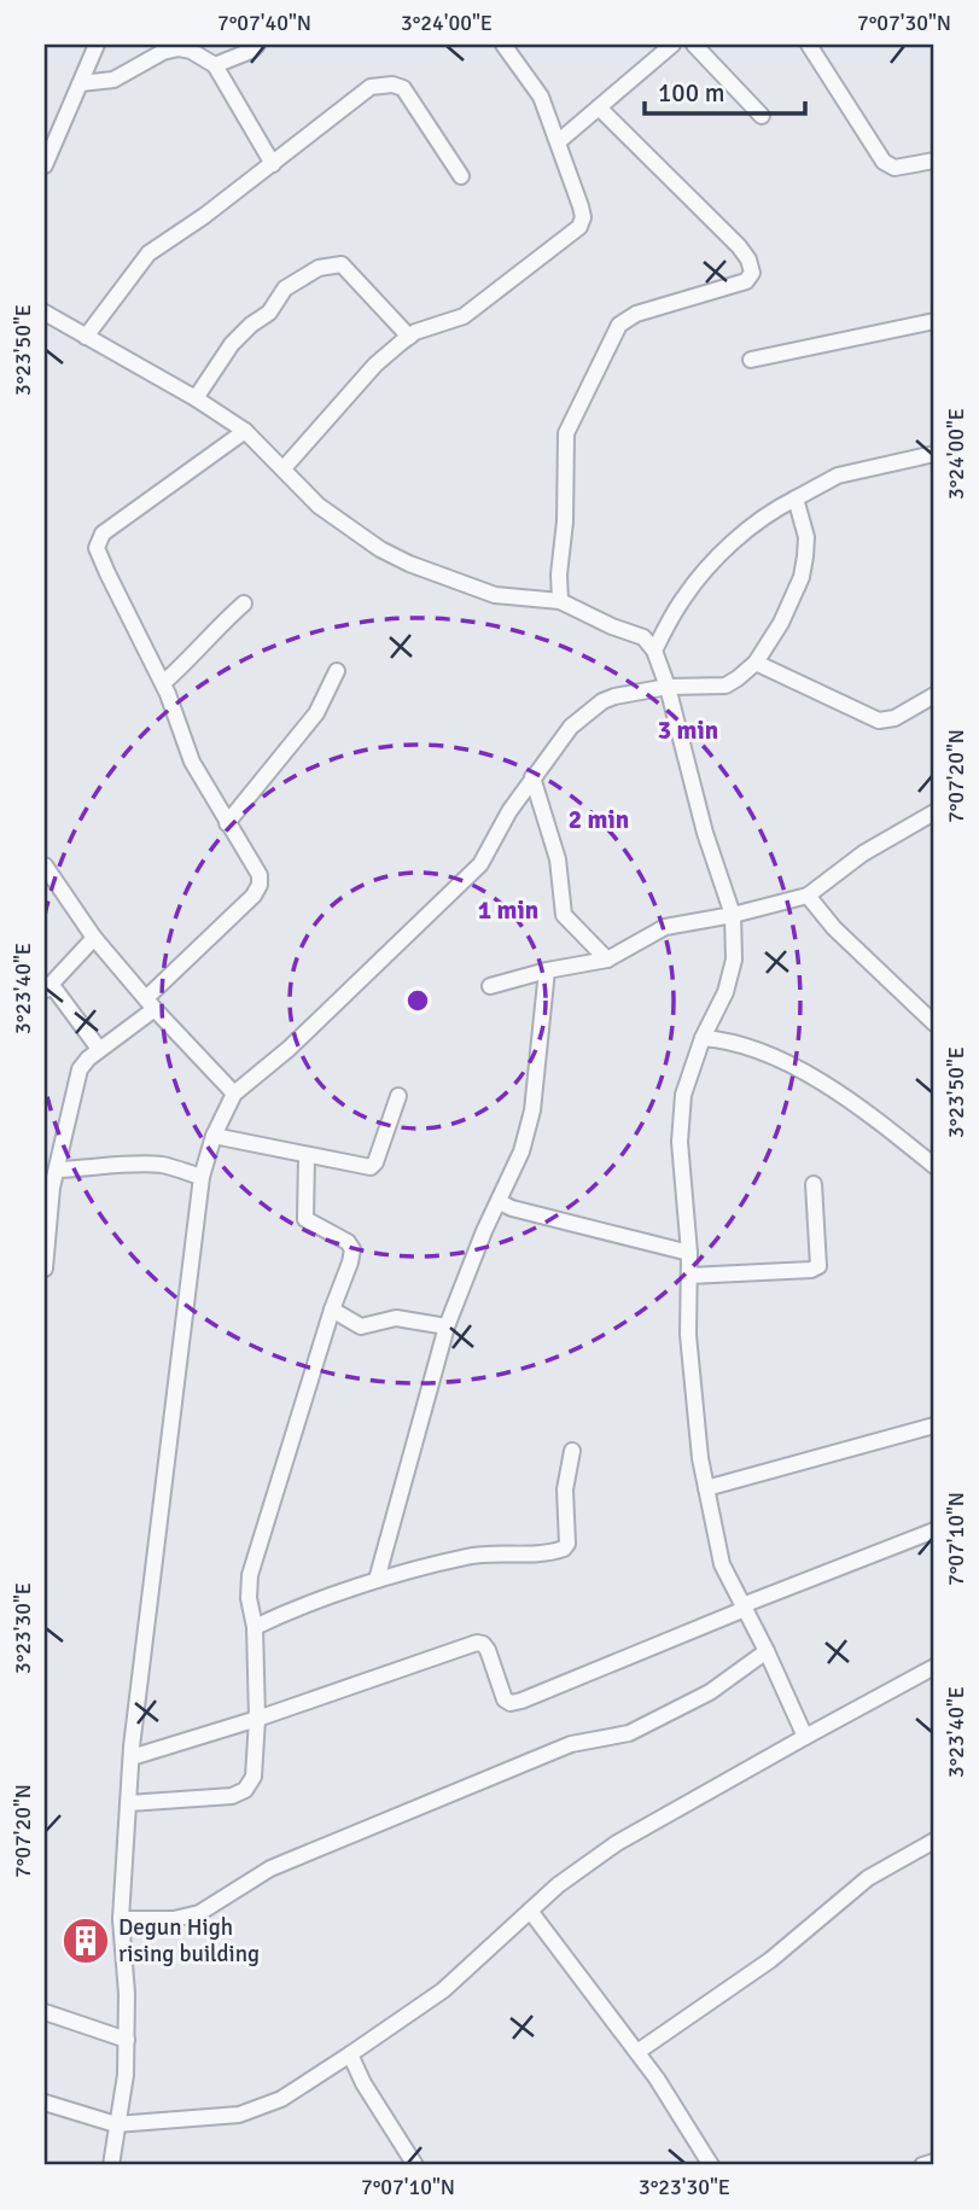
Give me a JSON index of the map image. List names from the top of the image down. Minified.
{"places":{"building":["Degun High rising building"]},"scale_bar":"100 m","coordinates":["7°07'40\"N","3°24'00\"E","7°07'30\"N","3°23'50\"E","7°07'20\"N","3°23'40\"E","7°07'10\"N","3°23'30\"E"],"rings":["3 min","2 min","1 min"]}
